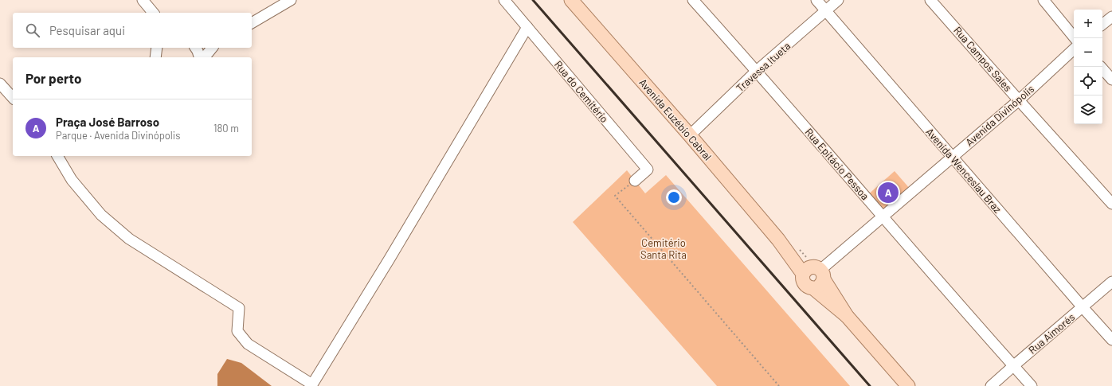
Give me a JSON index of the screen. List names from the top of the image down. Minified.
{"streets":{"main road":["Avenida Euzébio Cabral"],"street":["Rua Campos Sales","Travessa Itueta","Rua do Cemitério","Avenida Divinópolis","Rua Epitácio Pessoa","Avenida Wenceslau Braz","Rua Aimorés"]},"crossings":[["Rua Campos Sales","Avenida Divinópolis"],["Travessa Itueta","Avenida Euzébio Cabral"],["Travessa Itueta","Rua Epitácio Pessoa"],["Travessa Itueta","Avenida Wenceslau Braz"],["Avenida Divinópolis","Avenida Euzébio Cabral"],["Avenida Divinópolis","Rua Epitácio Pessoa"],["Avenida Divinópolis","Avenida Wenceslau Braz"],["Rua Epitácio Pessoa","Rua Aimorés"],["Avenida Wenceslau Braz","Rua Aimorés"]],"parks":["Cemitério Santa Rita"],"page":{"map_buttons":["+","−"],"search":"Pesquisar aqui","heading":"Por perto","list":[{"mark":"A","name":"Praça José Barroso","note":"Parque · Avenida Divinópolis","value":"180 m"}],"pins":"A"}}
